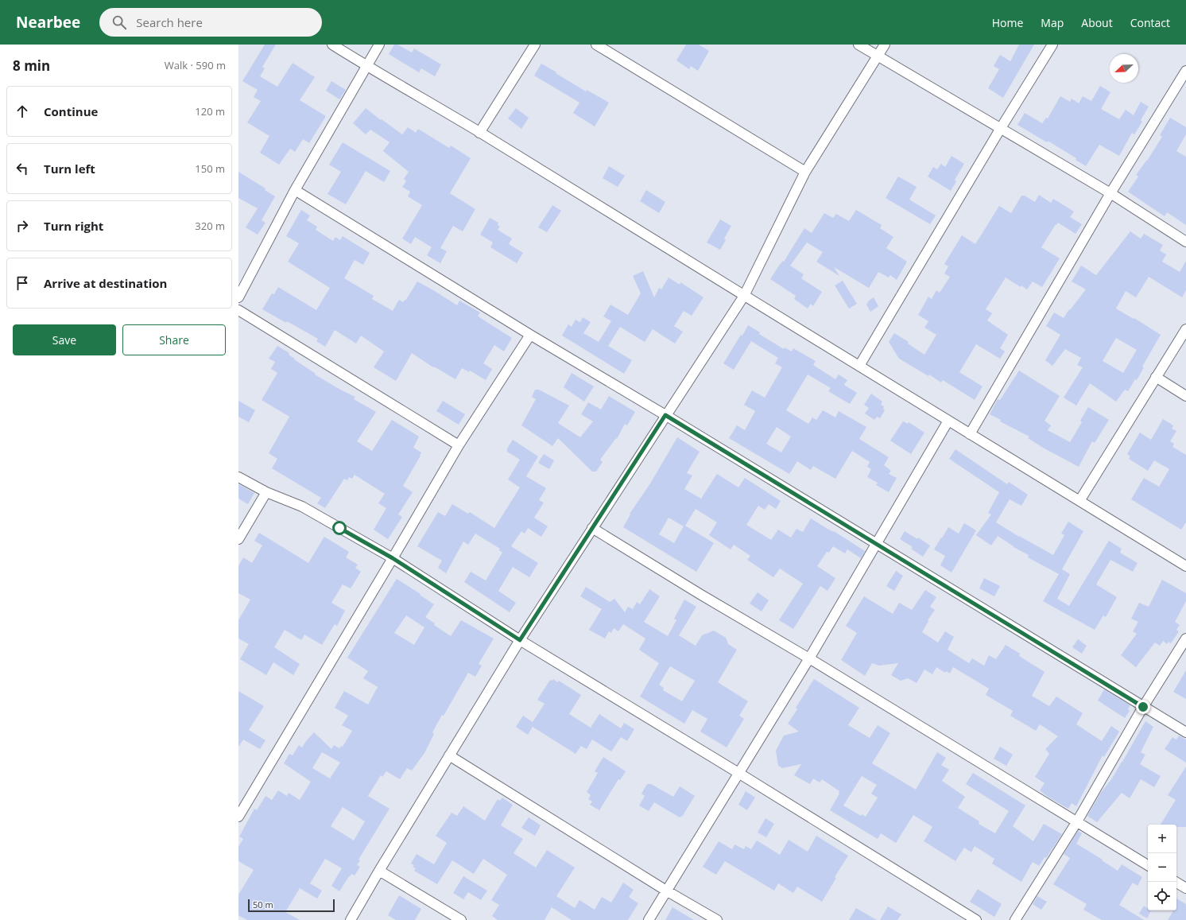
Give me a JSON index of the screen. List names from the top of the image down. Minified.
{"scale_bar":"50 m","north":"bottom left","page":{"header":"Nearbee","search":"Search here","nav":["Home","Map","About","Contact"],"heading":["8 min","Walk · 590 m"],"list":[["Continue","120 m"],["Turn left","150 m"],["Turn right","320 m"],"Arrive at destination"],"buttons":["Save","Share"],"map_buttons":["+","−"],"scale":"50 m"}}
